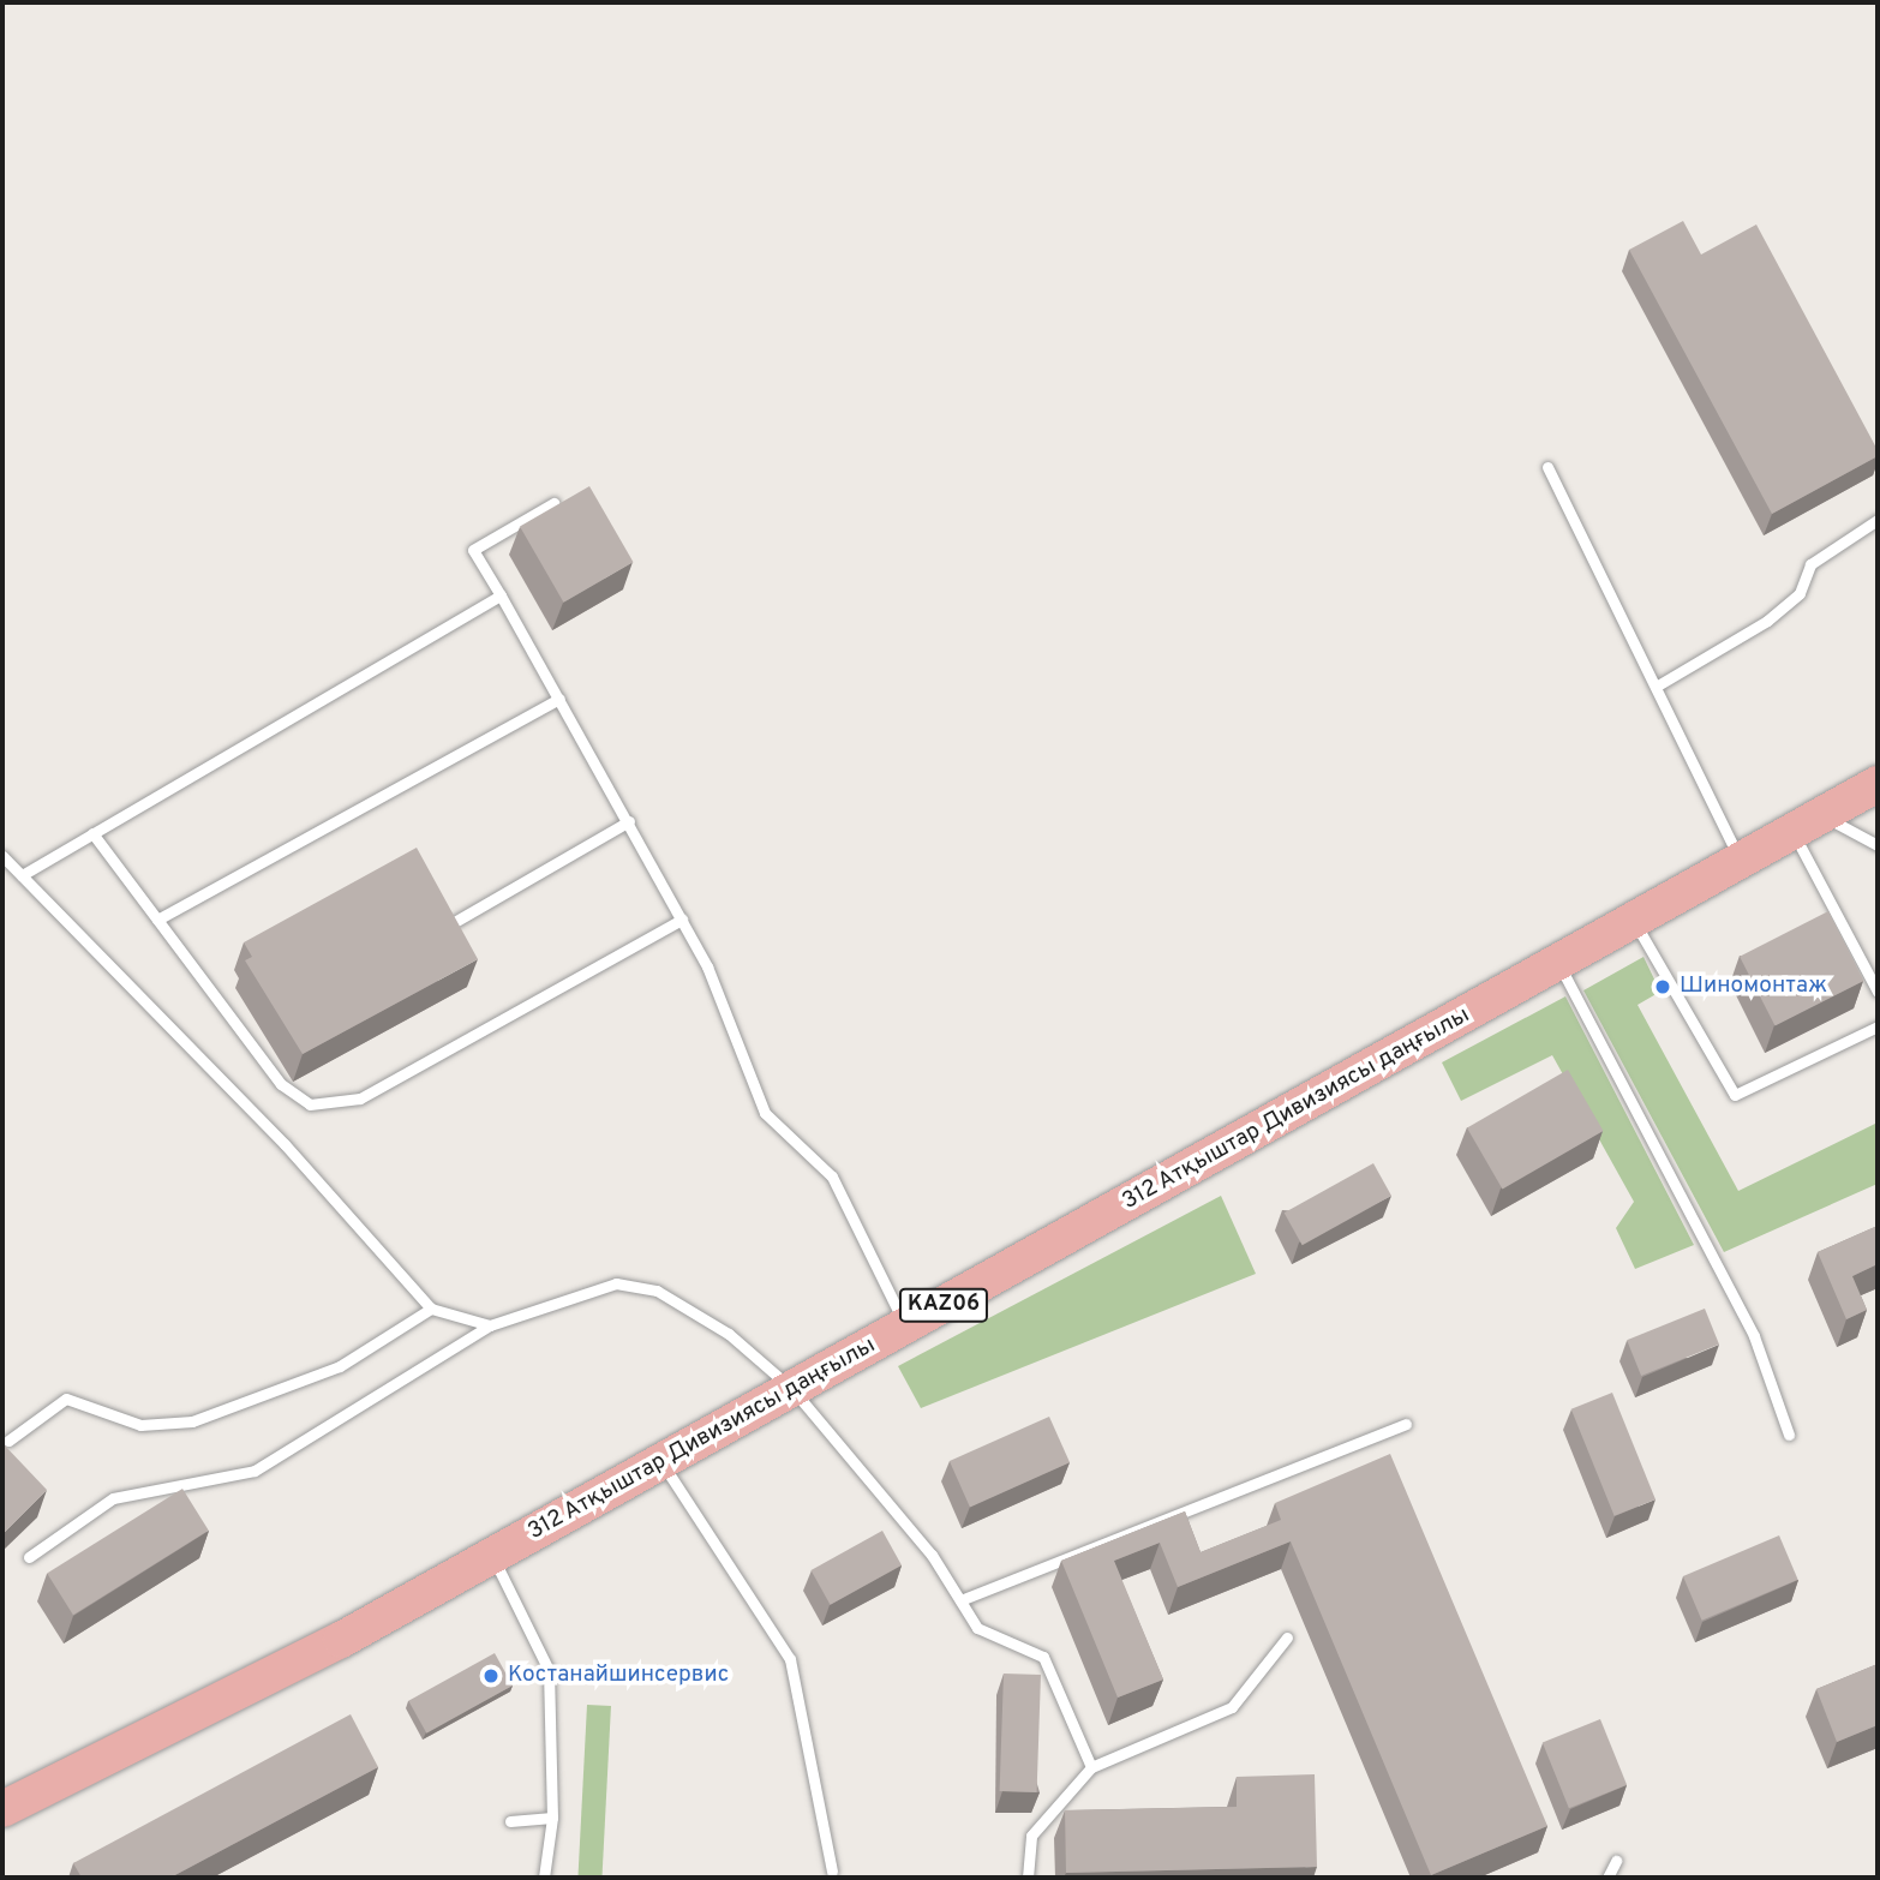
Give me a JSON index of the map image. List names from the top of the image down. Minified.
{"streets":{"highway":["312 Атқыштар Дивизиясы даңғылы","KАZ06"]},"places":["Шиномонтаж","Костанайшинсервис"]}
